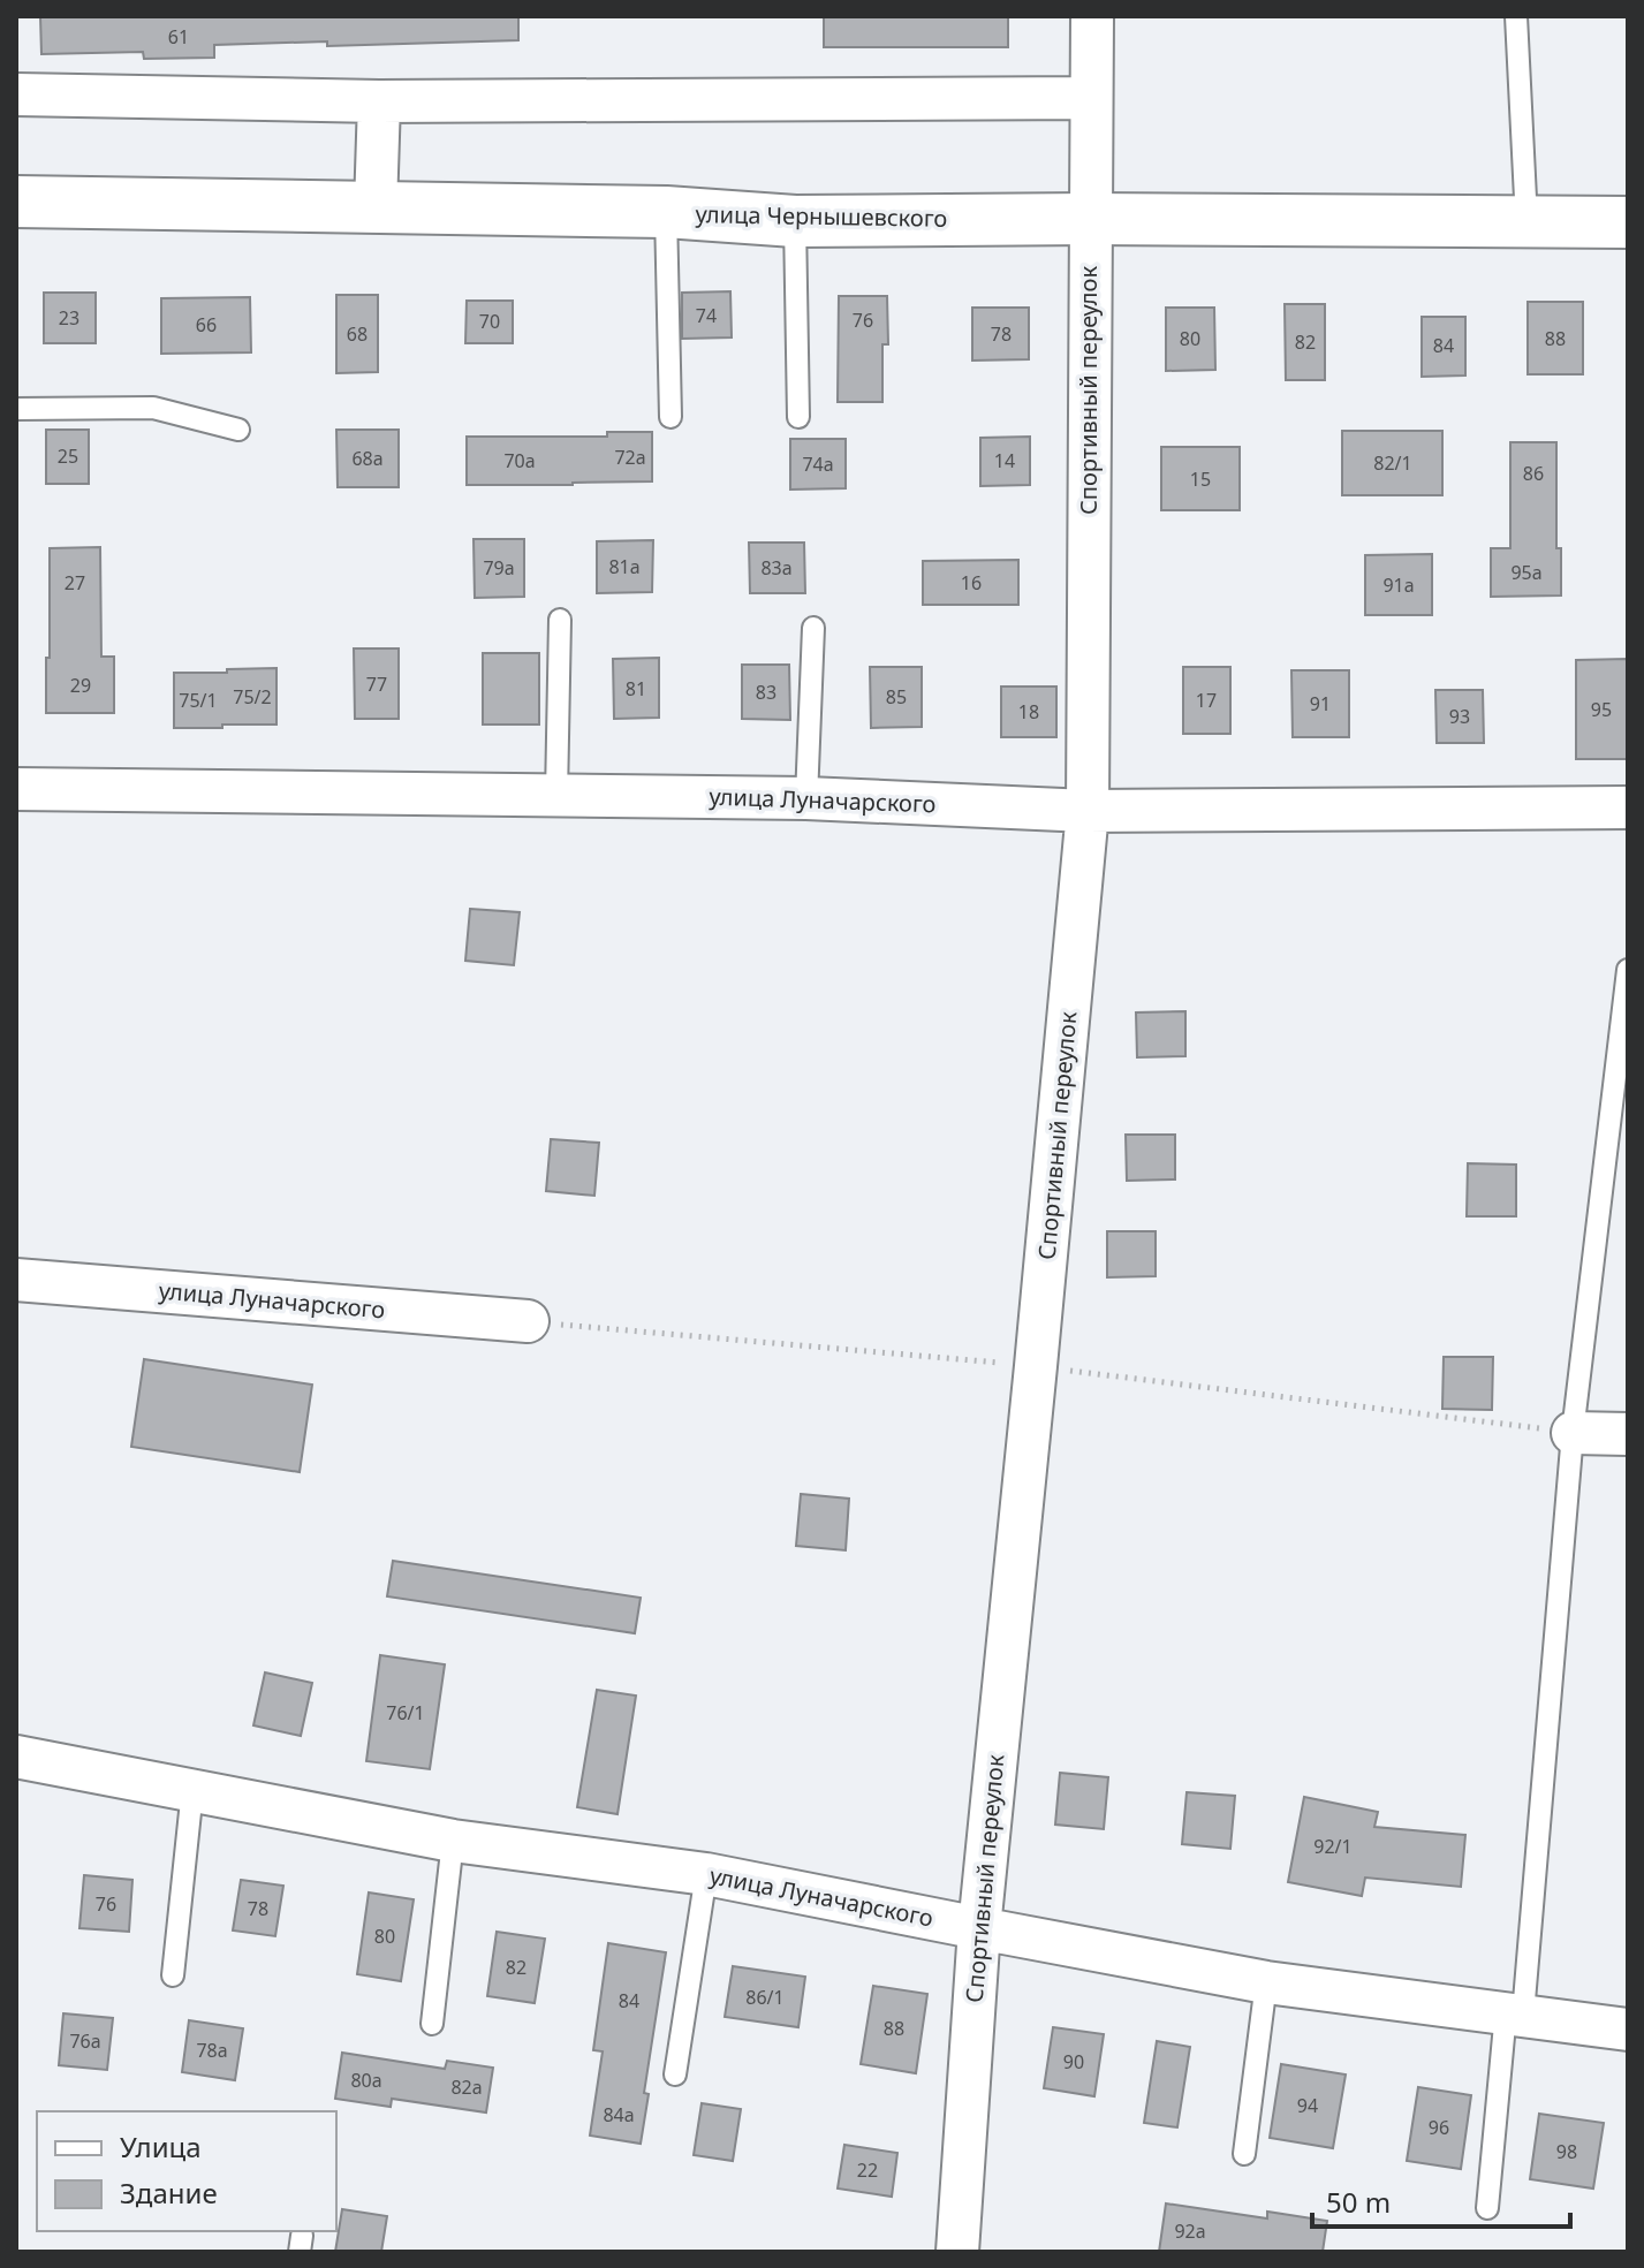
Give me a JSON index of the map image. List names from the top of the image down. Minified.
{"streets":{"street":["улица Чернышевского","Спортивный переулок","улица Луначарского"]},"crossings":[["улица Чернышевского","Спортивный переулок"],["Спортивный переулок","улица Луначарского"]],"house_numbers":["61","74","23","76","70","66","68","78","80","88","82","84","25","72а","68а","70а","14","82/1","74а","86","15","81а","79а","83а","95а","27","16","91а","77","29","81","83","75/2","85","75/1","17","91","95","18","93","76/1","92/1","76","78","80","82","86/1","84","88","76а","78а","90","80а","82а","94","84а","96","98","22","92а"],"legend":["Улица","Здание"],"scale_bar":"50 m"}
